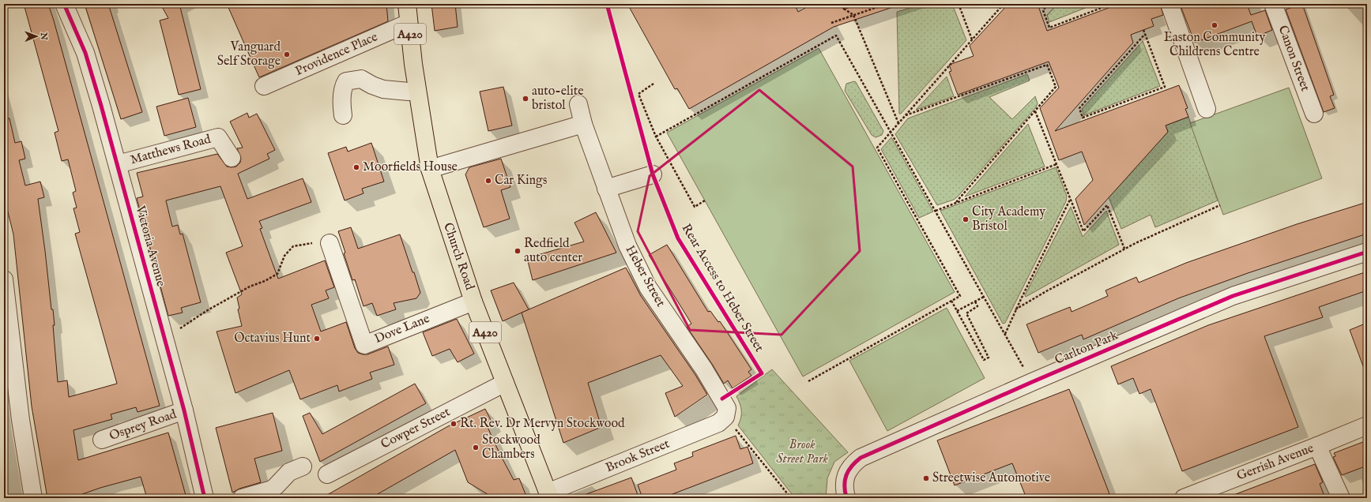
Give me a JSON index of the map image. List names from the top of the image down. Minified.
{"streets":{"main road":["A420","Church Road"],"street":["Providence Place","Canon Street","Matthews Road","Victoria Avenue","Heber Street","Dove Lane","Carlton Park","Osprey Road","Cowper Street","Brook Street","Gerrish Avenue"],"cycle path":["Rear Access to Heber Street"]},"crossings":[["Providence Place","Church Road"],["Matthews Road","Victoria Avenue"],["Victoria Avenue","Osprey Road"],["Church Road","Dove Lane"],["Church Road","Cowper Street"],["Church Road","Brook Street"],["Heber Street","Rear Access to Heber Street"],["Heber Street","Brook Street"]],"parks":["Brook Street Park"],"places":["Easton Community Childrens Centre","Vanguard Self Storage","auto-elite bristol","Moorfields House","Car Kings","City Academy Bristol","Redfield auto center","Octavius Hunt","Rt. Rev. Dr Mervyn Stockwood","Stockwood Chambers","Streetwise Automotive"],"north":"right"}
